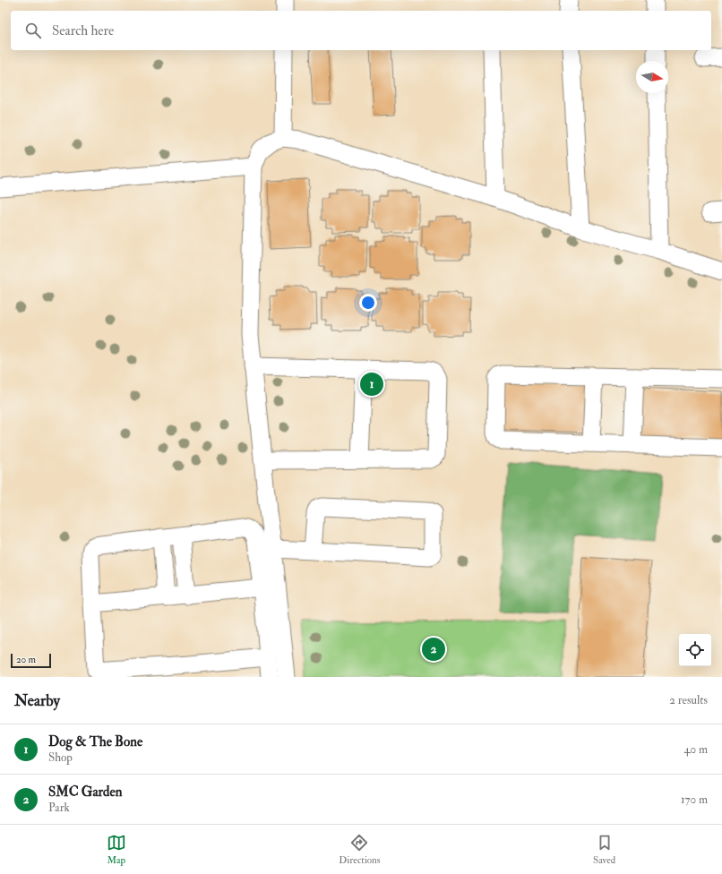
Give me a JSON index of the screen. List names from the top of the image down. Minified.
{"scale_bar":"20 m","north":"right","page":{"search":"Search here","pins":["1","2"],"scale":"20 m","heading":["Nearby","2 results"],"list":[{"mark":"1","name":"Dog & The Bone","note":"Shop","value":"40 m"},{"mark":"2","name":"SMC Garden","note":"Park","value":"170 m"}],"nav":["Map","Directions","Saved"]}}
